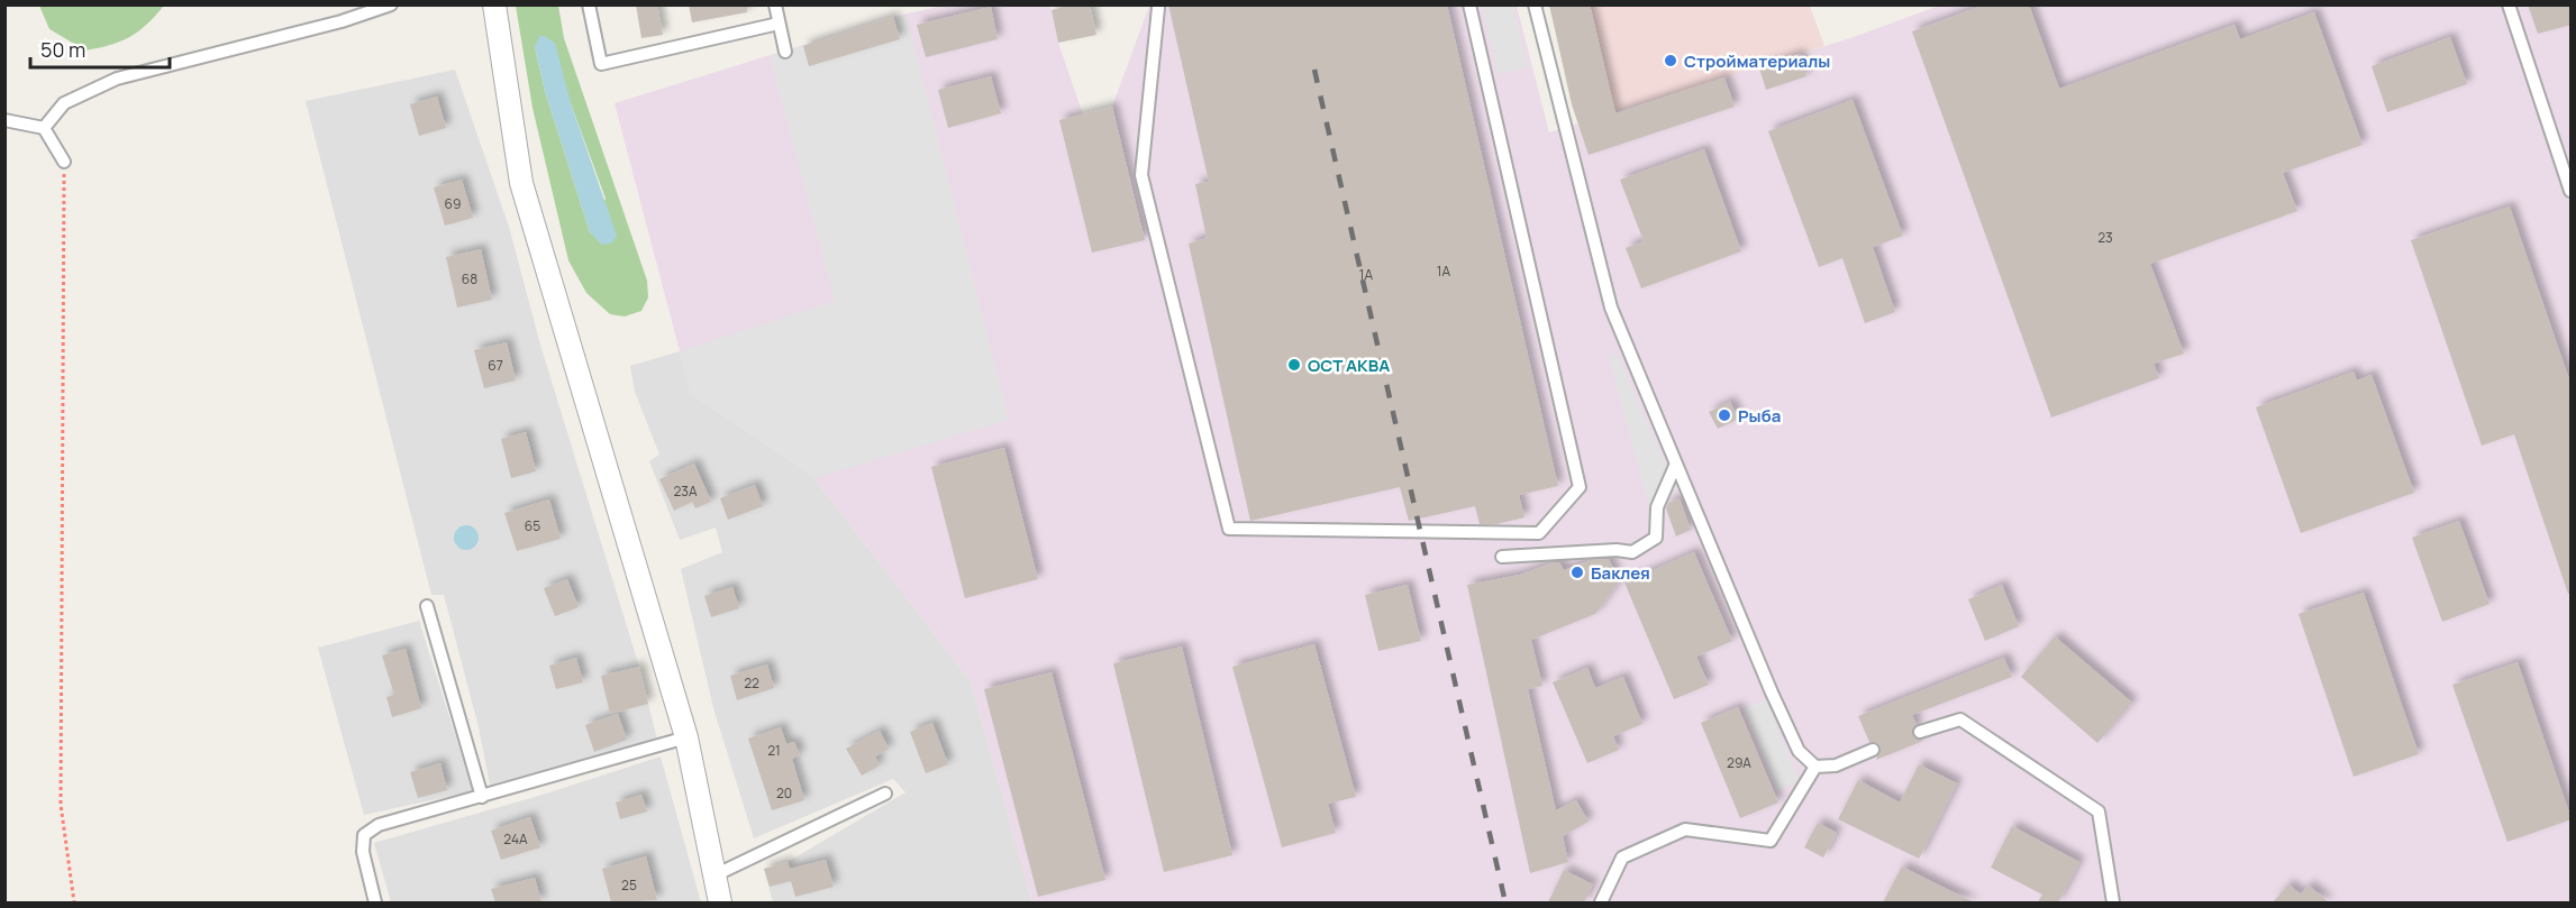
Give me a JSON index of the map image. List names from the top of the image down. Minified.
{"places":["Стройматериалы","ОСТ АКВА","Рыба","Баклея"],"house_numbers":["69","23","1А","1А","68","67","23А","65","22","21","29А","20","24А","25"],"scale_bar":"50 m"}
